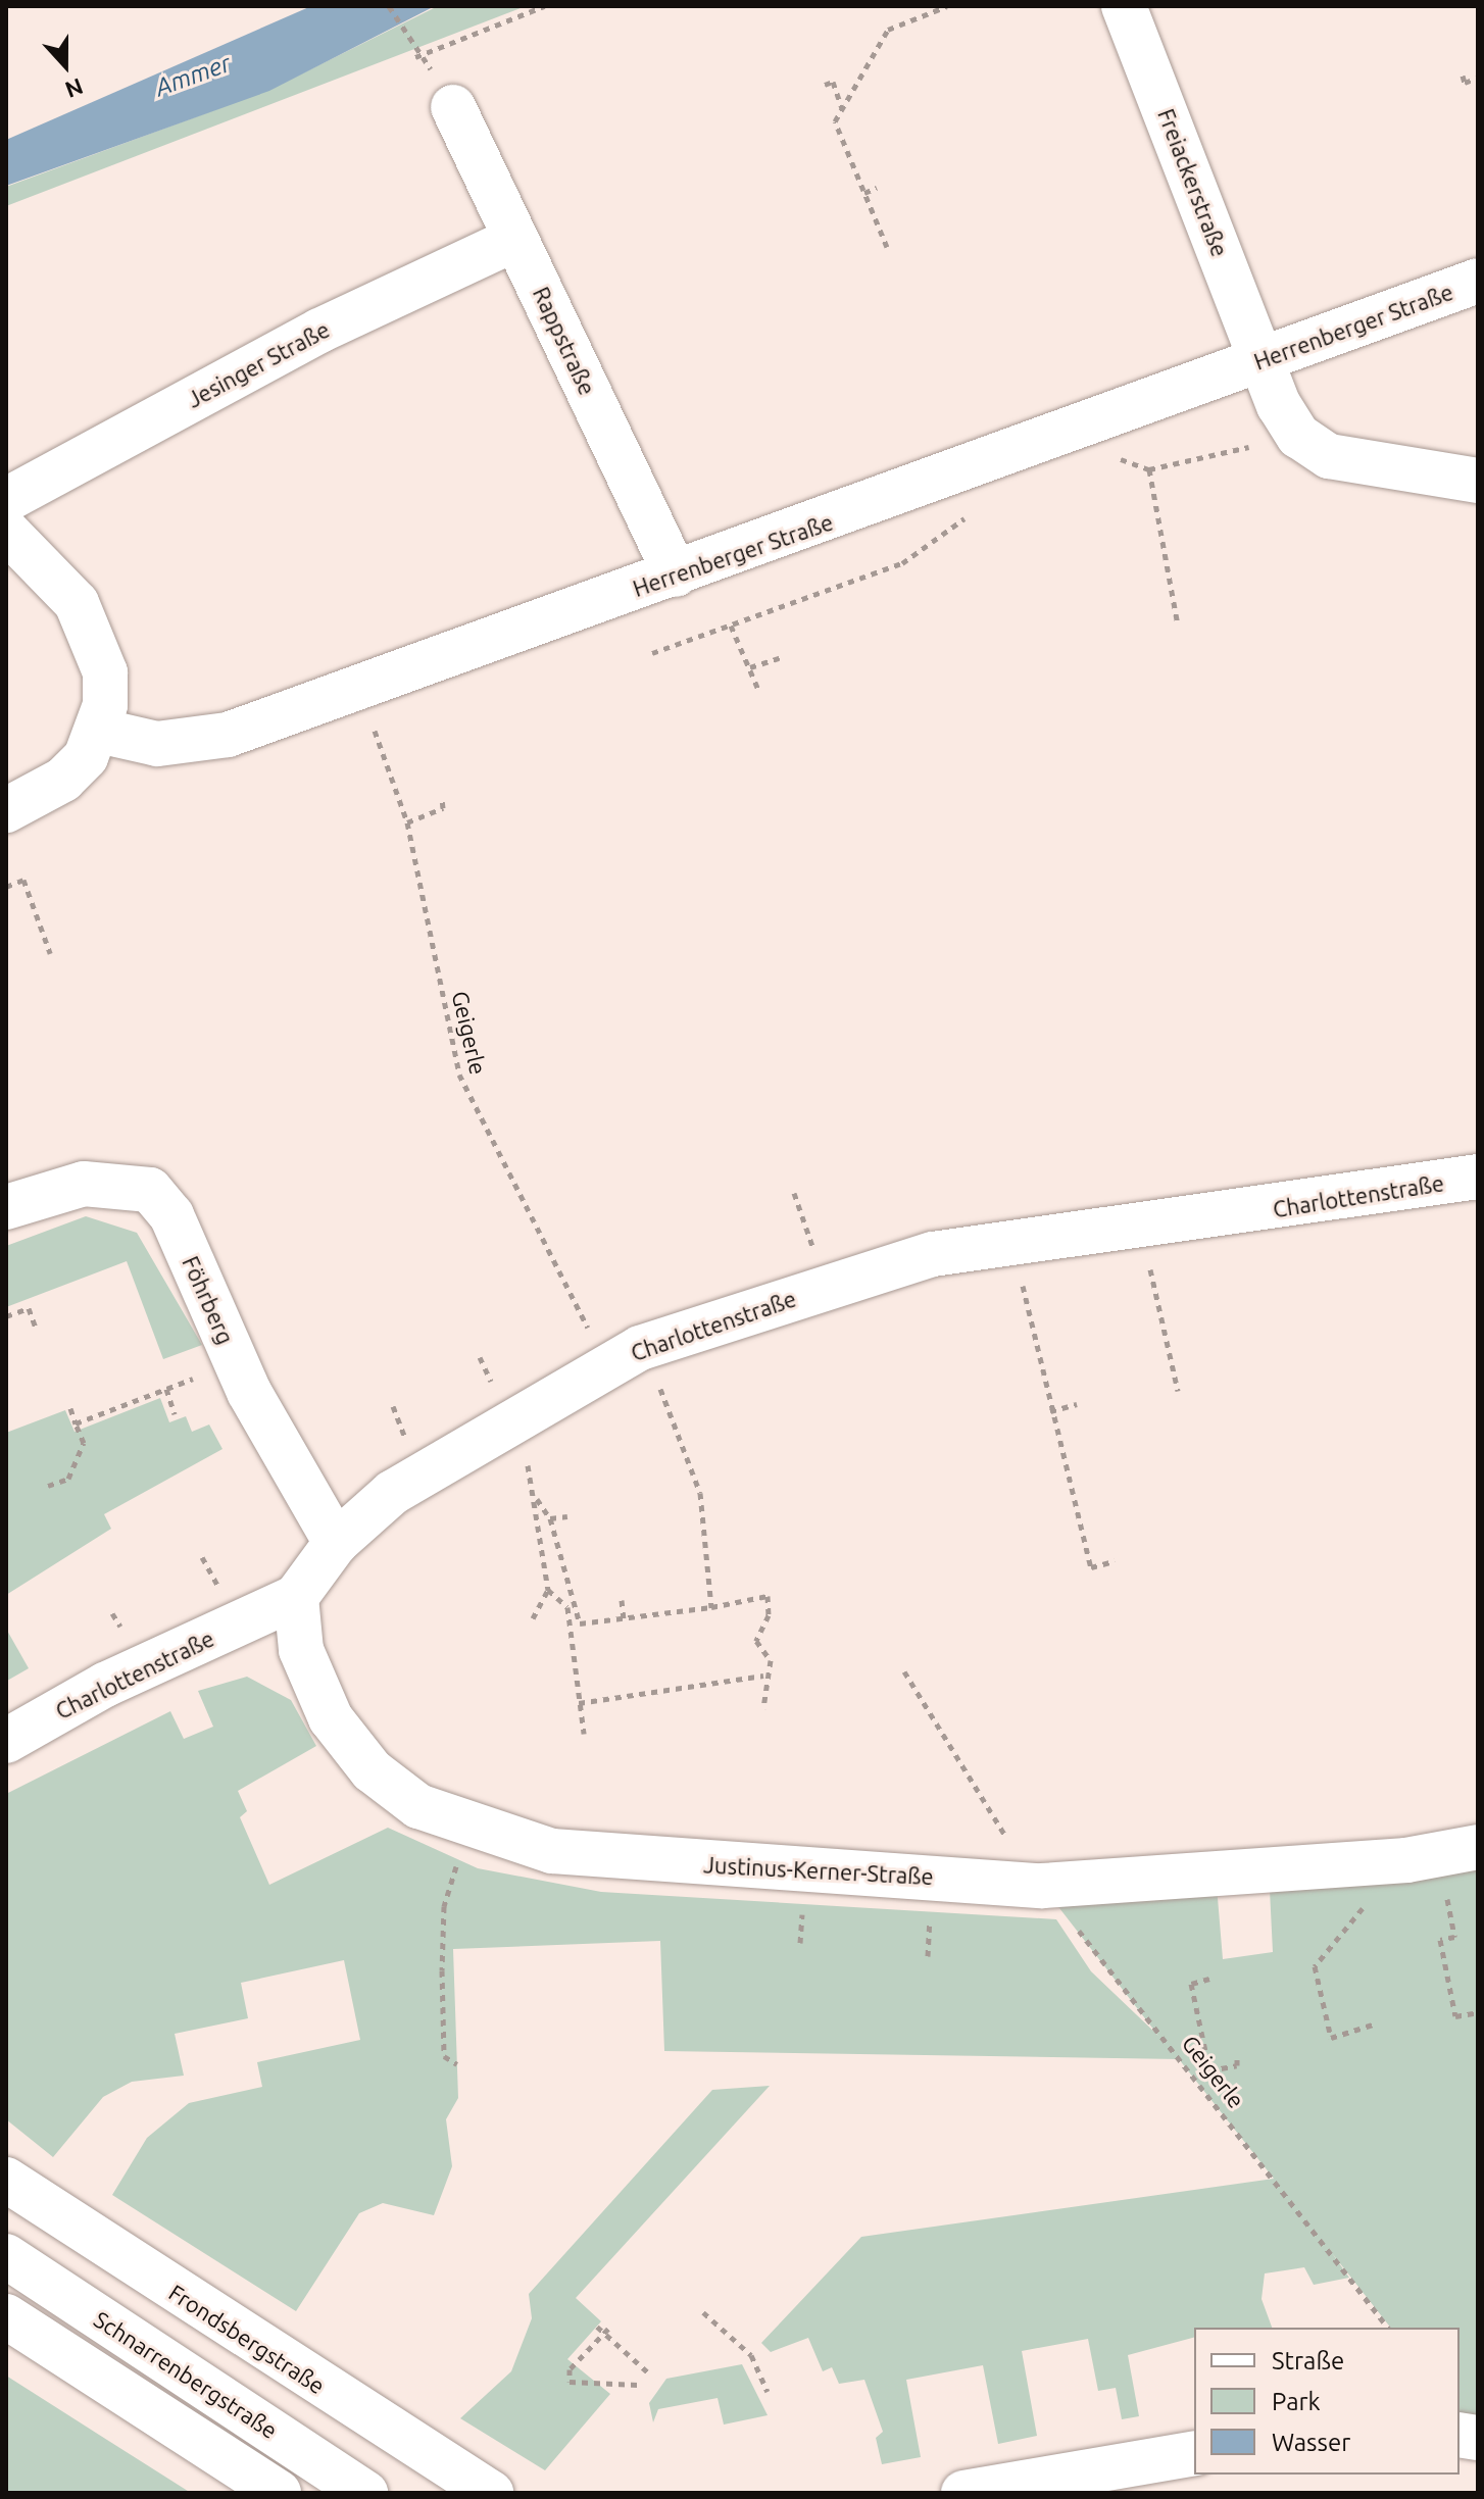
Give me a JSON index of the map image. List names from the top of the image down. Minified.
{"streets":{"street":["Freiackerstraße","Herrenberger Straße","Rappstraße","Jesinger Straße","Charlottenstraße","Föhrberg","Justinus-Kerner-Straße","Frondsbergstraße","Schnarrenbergstraße"],"path":["Geigerle"]},"crossings":[["Freiackerstraße","Herrenberger Straße"],["Herrenberger Straße","Rappstraße"],["Herrenberger Straße","Geigerle"],["Rappstraße","Jesinger Straße"],["Geigerle","Charlottenstraße"],["Geigerle","Justinus-Kerner-Straße"],["Charlottenstraße","Föhrberg"],["Charlottenstraße","Justinus-Kerner-Straße"]],"water":["Ammer"],"legend":["Straße","Park","Wasser"],"north":"bottom"}
